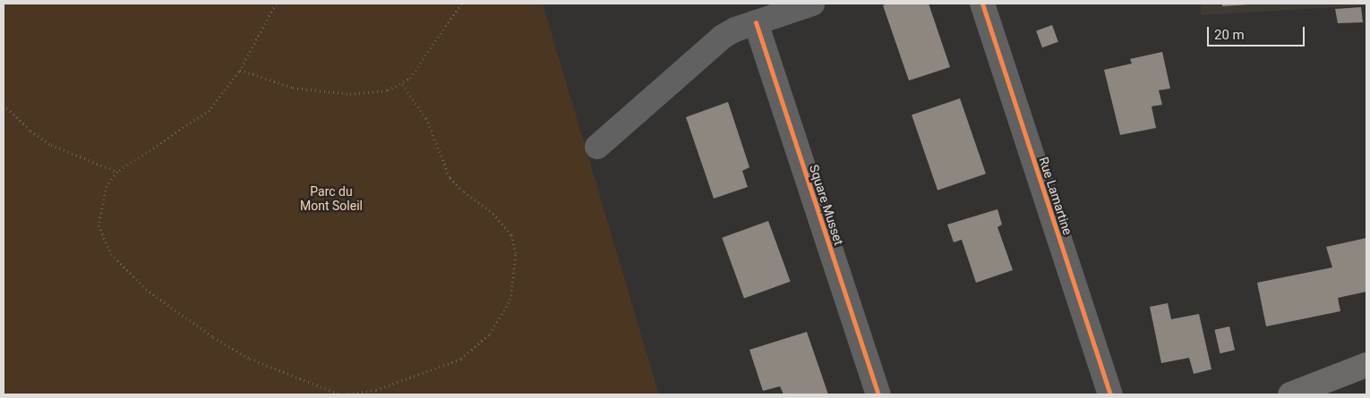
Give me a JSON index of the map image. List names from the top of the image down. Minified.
{"streets":{"street":["Rue Lamartine","Square Musset"]},"parks":["Parc du Mont Soleil"],"scale_bar":"20 m"}
